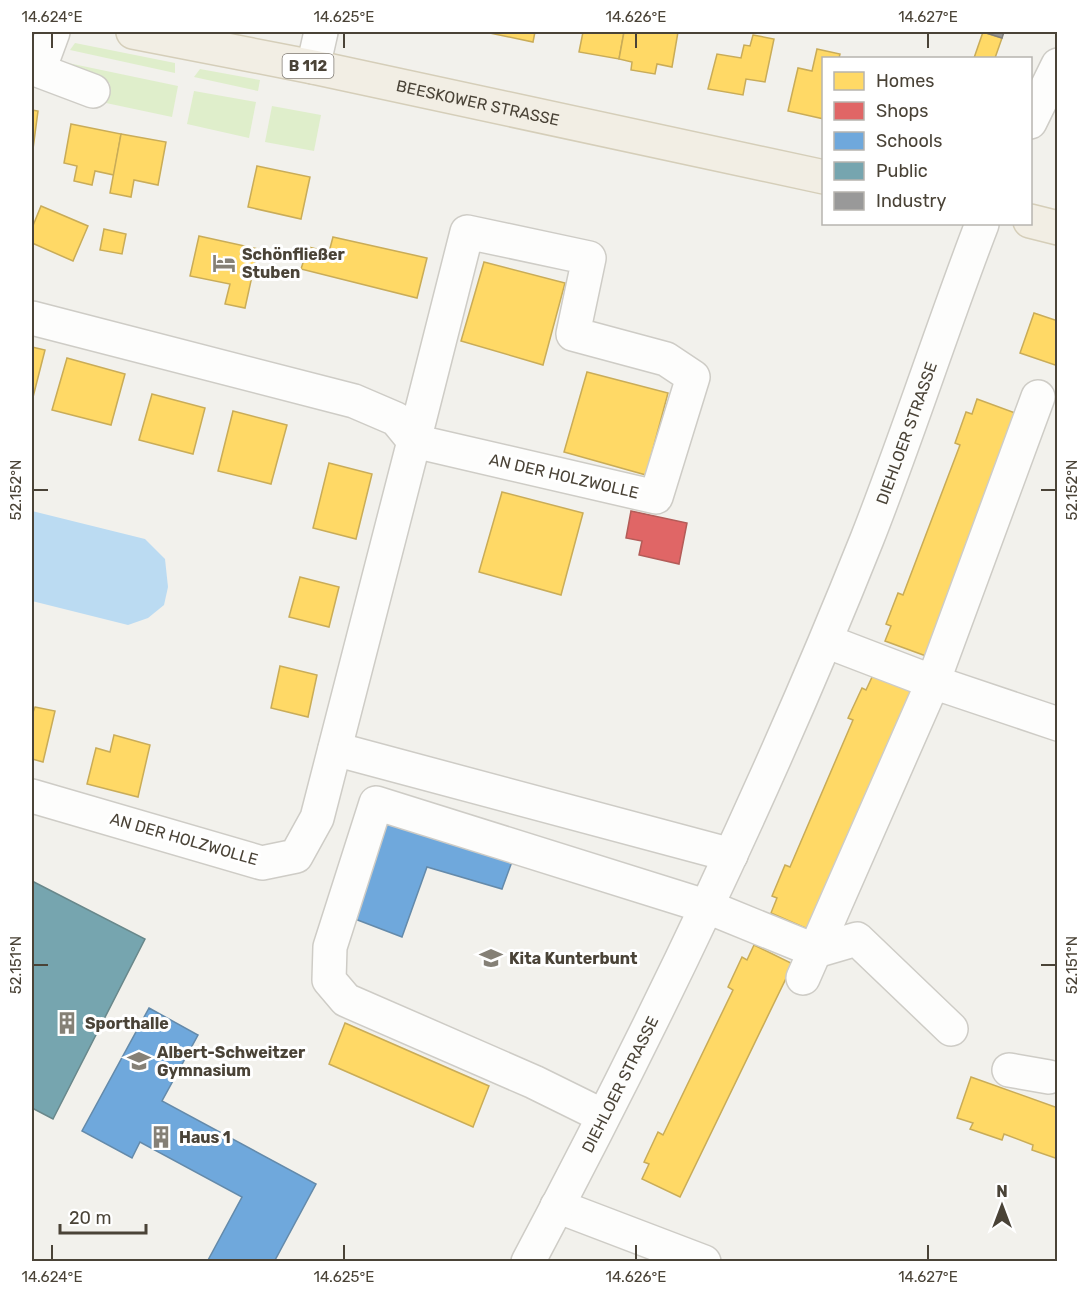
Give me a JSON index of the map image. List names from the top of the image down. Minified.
{"streets":{"main road":["B 112","BEESKOWER STRASSE"],"street":["DIEHLOER STRASSE","AN DER HOLZWOLLE"]},"places":{"hotel":["Schönfließer Stuben"],"school or university":["Kita Kunterbunt","Albert-Schweitzer Gymnasium"],"building":["Sporthalle","Haus 1"]},"legend":["Homes","Shops","Schools","Public","Industry"],"scale_bar":"20 m","north":"top","coordinates":["14.624°E","14.625°E","14.626°E","14.627°E","52.152°N","52.151°N"]}
